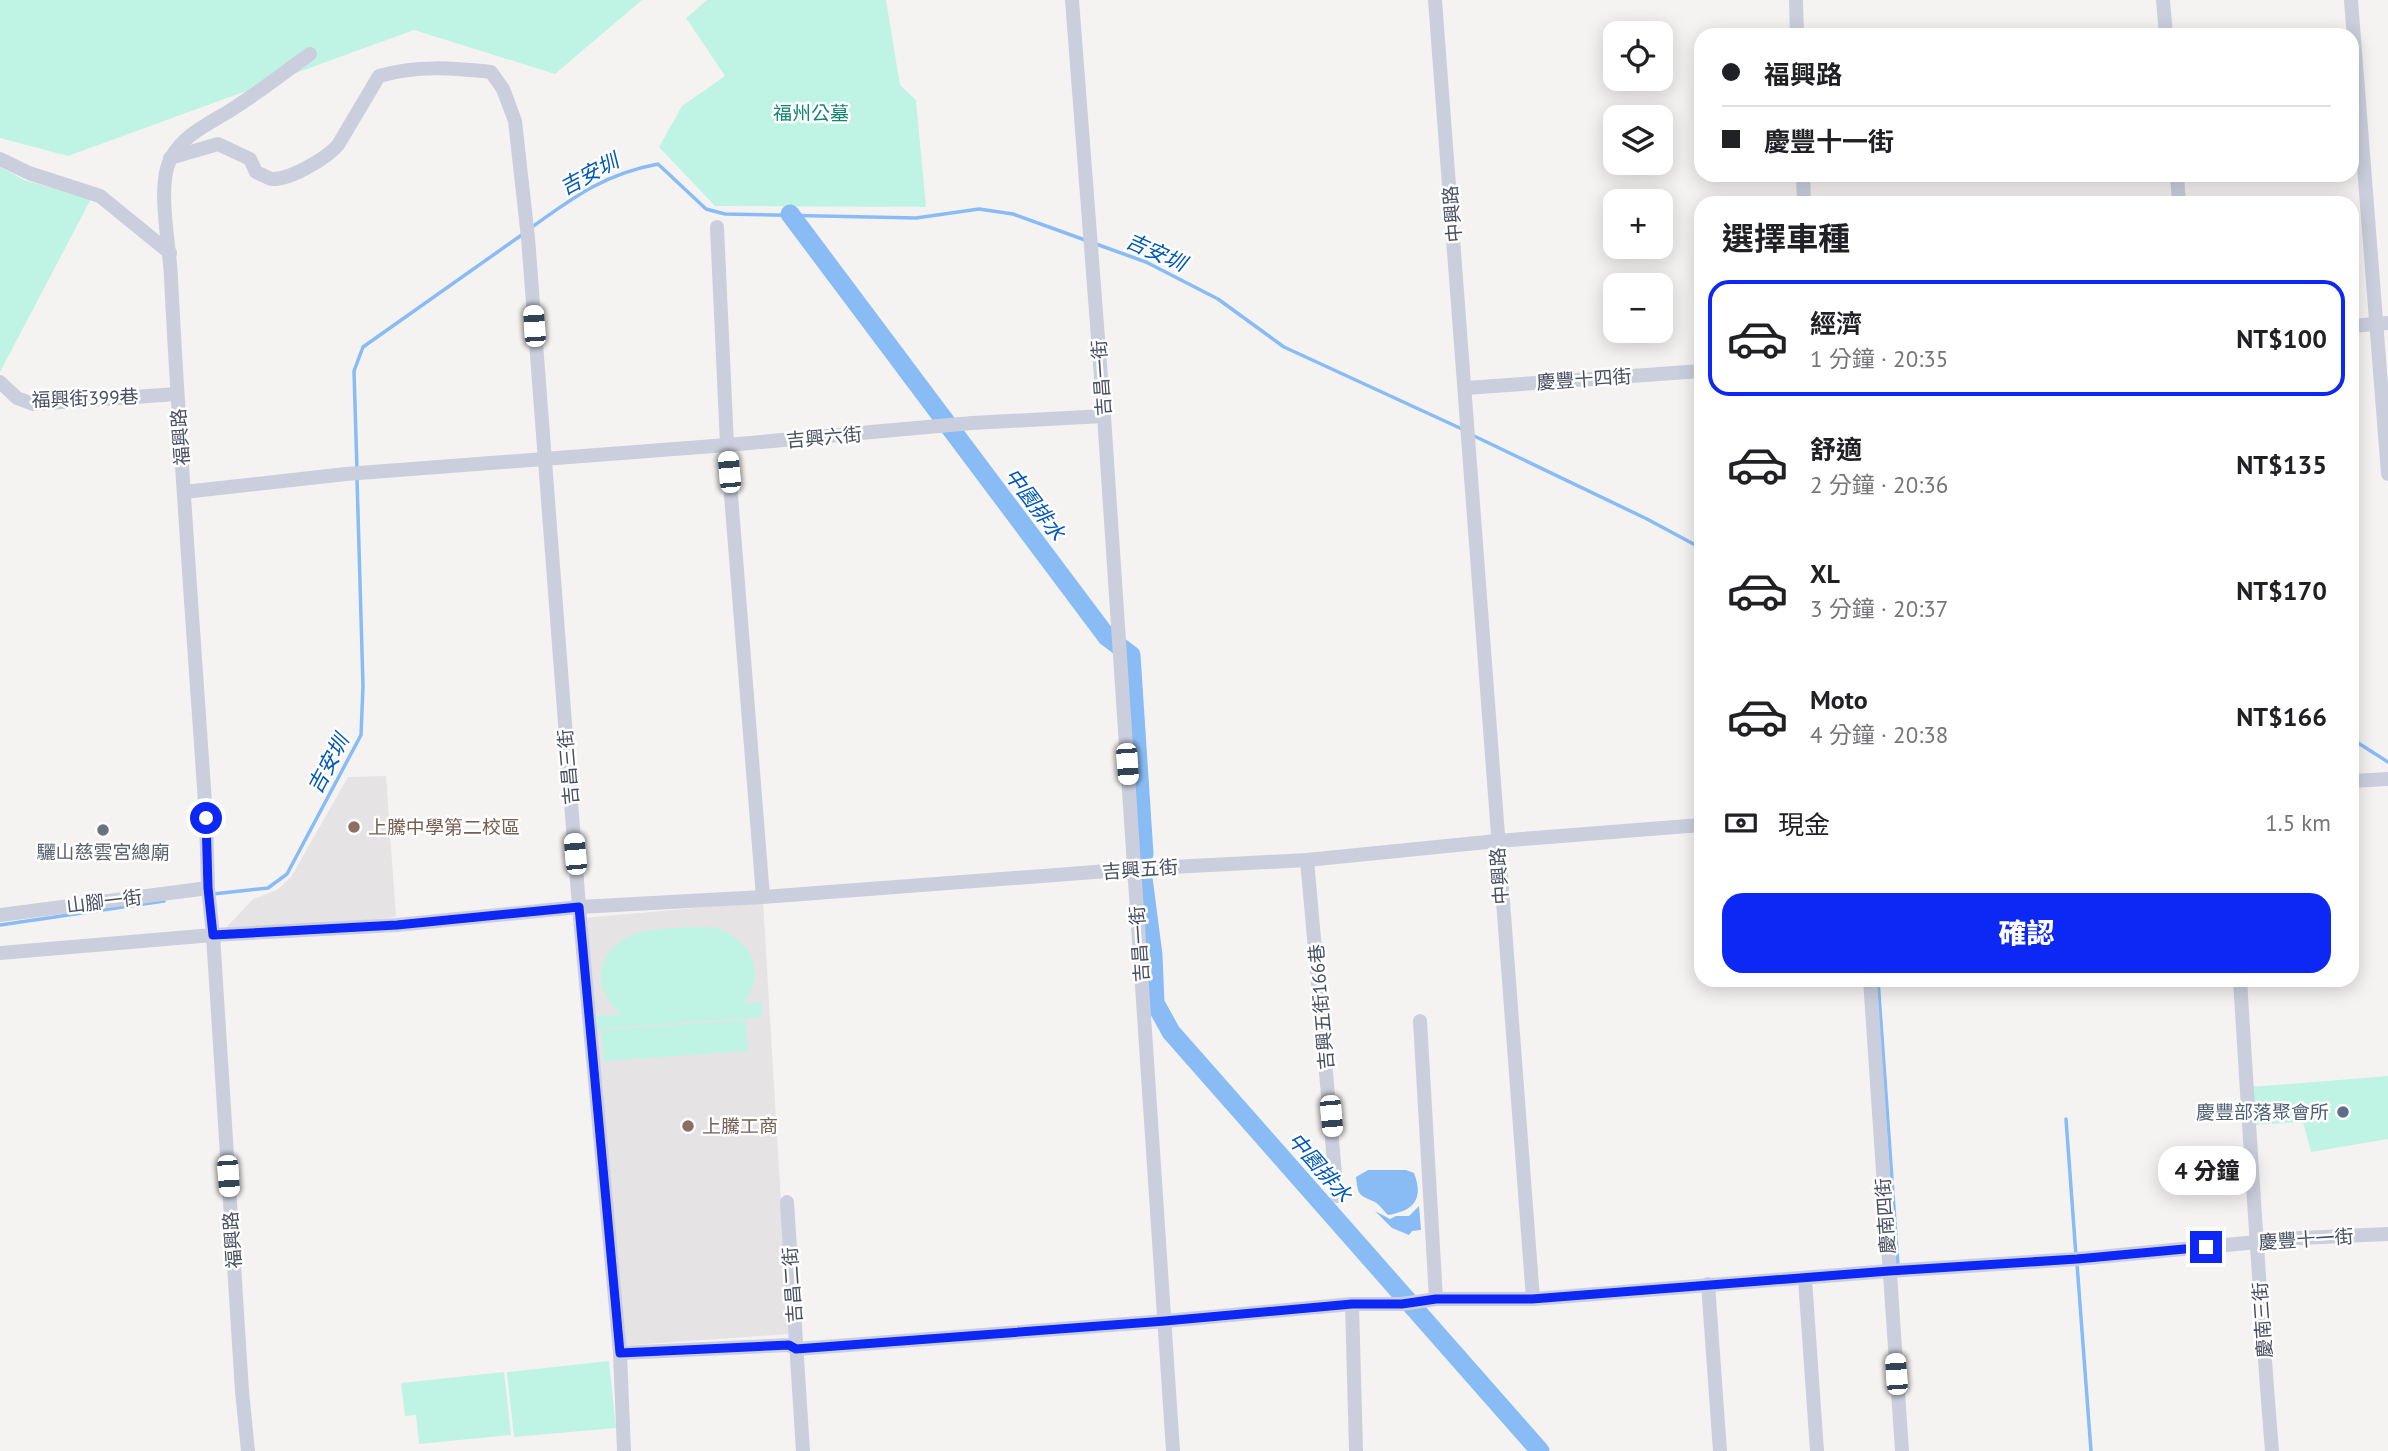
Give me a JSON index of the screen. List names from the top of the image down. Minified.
{"streets":{"street":["中興路","吉昌一街","慶豐十四街","福興街399巷","福興路","吉興六街","吉昌三街","吉興五街","山腳一街","吉興五街166巷","慶南四街","慶豐十一街","吉昌二街","慶南三街"]},"crossings":[["中興路","慶豐十四街"],["中興路","吉興五街"],["中興路","慶豐十一街"],["吉昌一街","吉興六街"],["吉昌一街","吉興五街"],["吉昌一街","慶豐十一街"],["福興街399巷","福興路"],["福興路","吉興六街"],["福興路","吉昌三街"],["福興路","吉興五街"],["福興路","山腳一街"],["吉興六街","吉昌三街"],["吉昌三街","吉興五街"],["吉昌三街","慶豐十一街"],["吉興五街","吉興五街166巷"],["慶南四街","慶豐十一街"],["慶豐十一街","吉昌二街"],["慶豐十一街","慶南三街"]],"water":["吉安圳","中園排水"],"parks":["福州公墓"],"places":["上騰中學第二校區","驪山慈雲宮總廟","慶豐部落聚會所","上騰工商"],"page":{"map_buttons":["+","−"],"banner":["福興路","慶豐十一街"],"heading":"選擇車種","list":[{"name":"經濟","note":"1 分鐘 · 20:35","value":"NT$100"},{"name":"舒適","note":"2 分鐘 · 20:36","value":"NT$135"},{"name":"XL","note":"3 分鐘 · 20:37","value":"NT$170"},{"name":"Moto","note":"4 分鐘 · 20:38","value":"NT$166"}],"pay":["現金","1.5 km"],"buttons":"確認","bubble":"4 分鐘"}}
